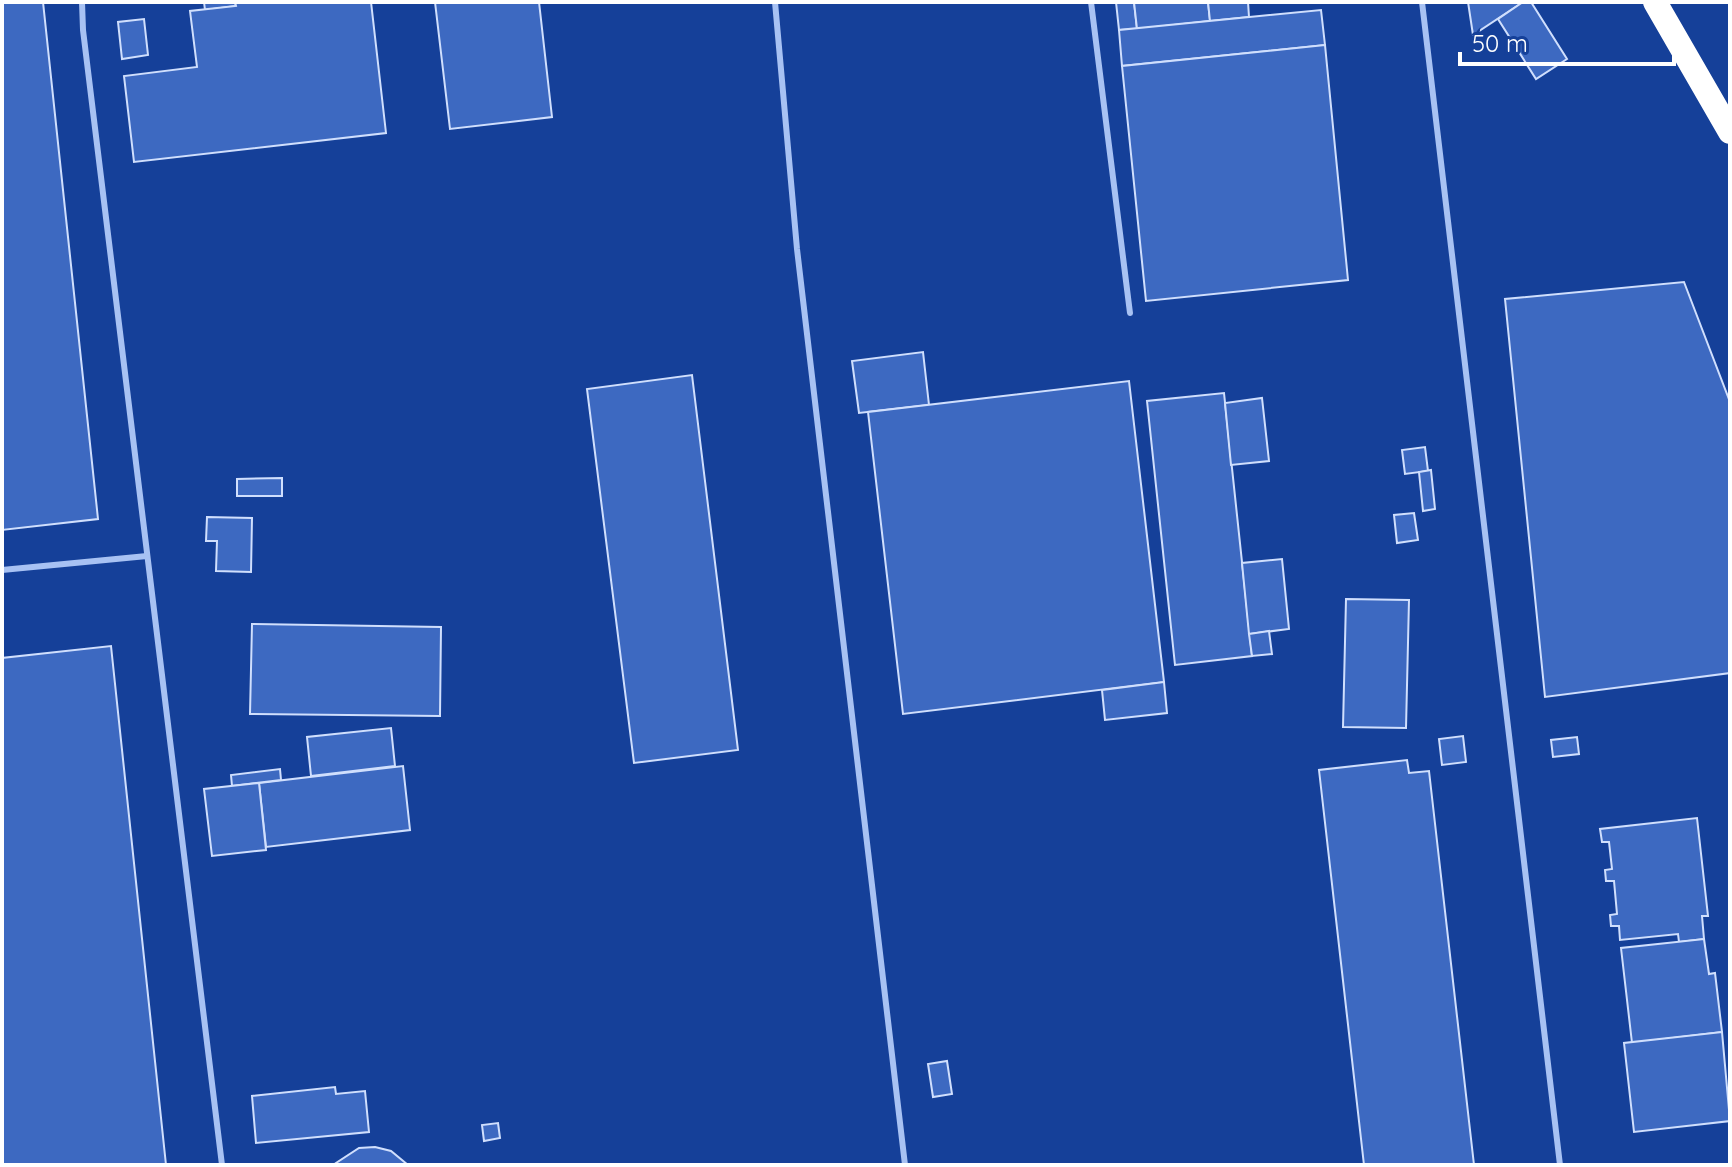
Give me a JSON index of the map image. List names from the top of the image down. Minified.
{"scale_bar":"50 m"}
